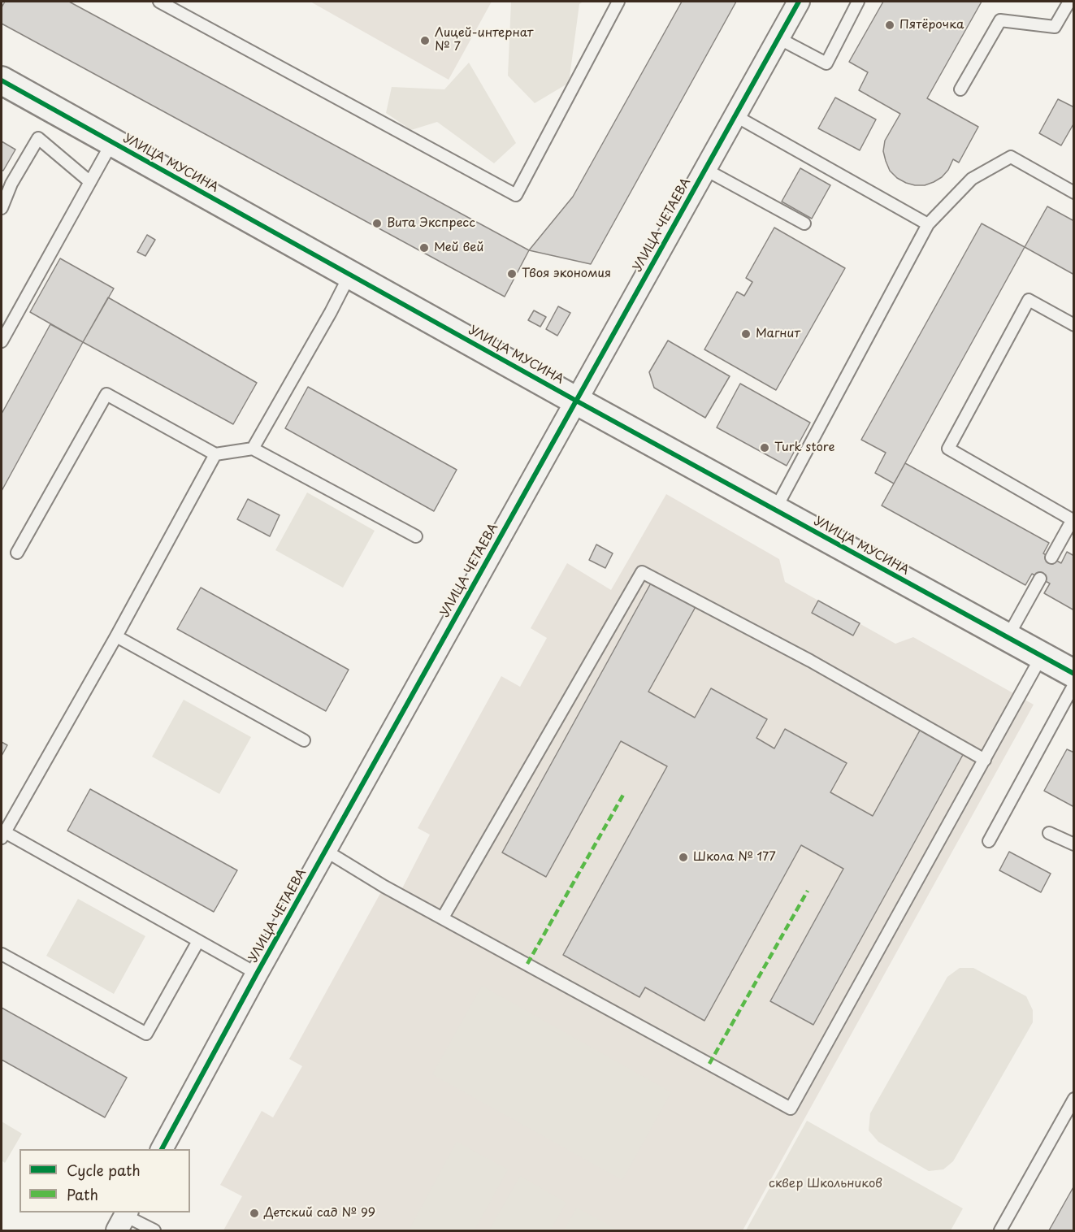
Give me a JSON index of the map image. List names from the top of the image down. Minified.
{"streets":{"street":["УЛИЦА МУСИНА","УЛИЦА ЧЕТАЕВА"]},"crossings":[["УЛИЦА МУСИНА","УЛИЦА ЧЕТАЕВА"]],"parks":["сквер Школьников"],"places":["Пятёрочка","Лицей-интернат № 7","Вита Экспресс","Мей вей","Твоя экономия","Магнит","Turk store","Школа № 177","Детский сад № 99"],"legend":["Cycle path","Path"]}
